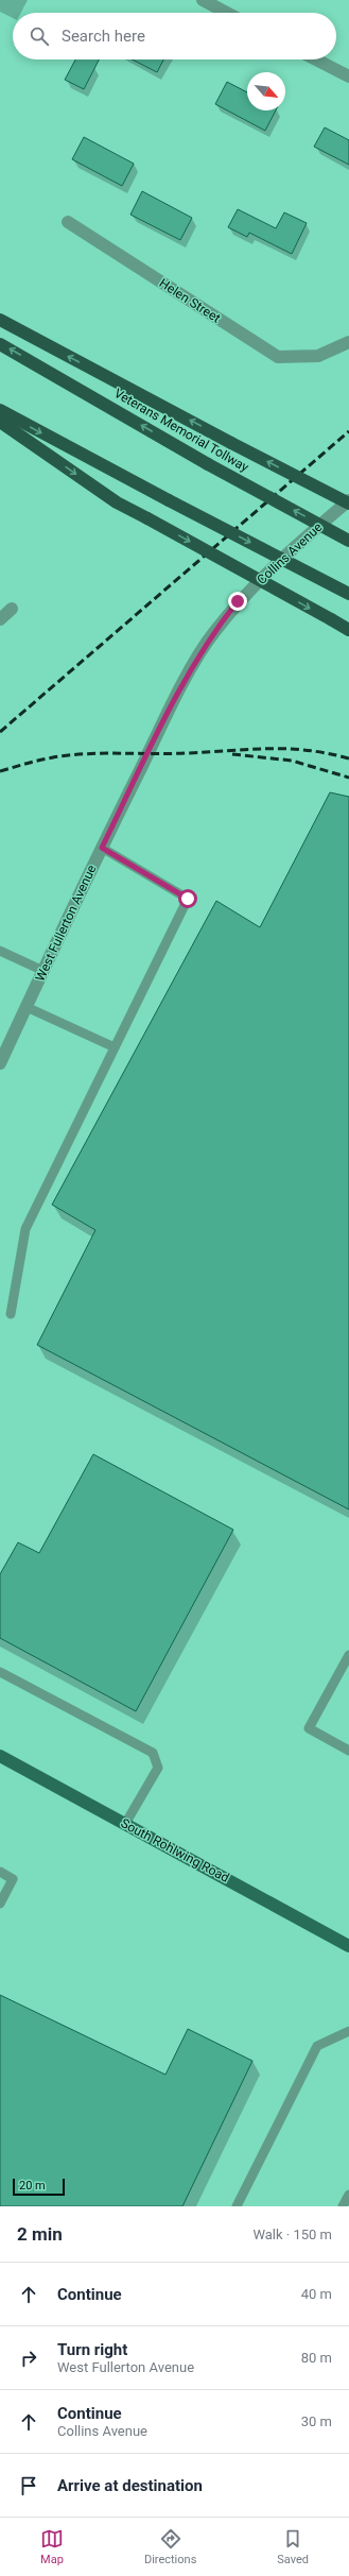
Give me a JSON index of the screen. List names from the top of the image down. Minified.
{"streets":{"highway":["Veterans Memorial Tollway"],"main road":["South Rohlwing Road"],"street":["Helen Street","Collins Avenue","West Fullerton Avenue"]},"crossings":[["Collins Avenue","West Fullerton Avenue"]],"scale_bar":"20 m","north":"bottom right","page":{"search":"Search here","scale":"20 m","heading":["2 min","Walk · 150 m"],"list":[["Continue","40 m"],["Turn right","West Fullerton Avenue","80 m"],["Continue","Collins Avenue","30 m"],"Arrive at destination"],"nav":["Map","Directions","Saved"]}}
